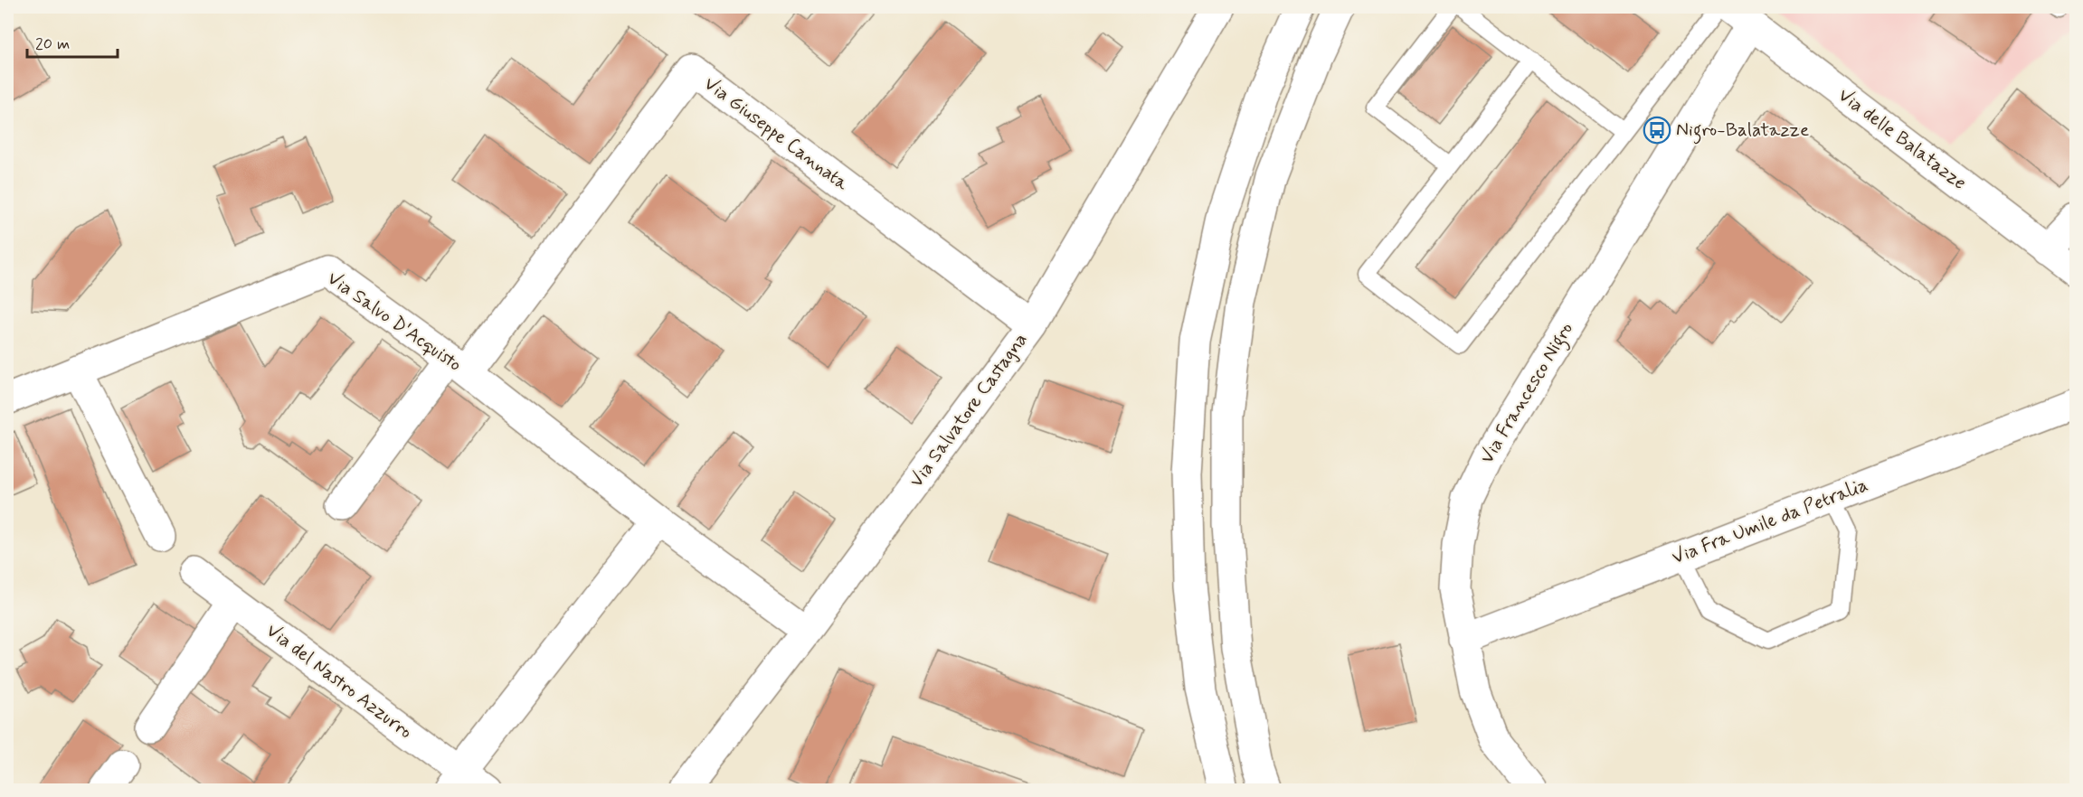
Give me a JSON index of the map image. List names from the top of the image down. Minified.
{"streets":{"street":["Via Giuseppe Cannata","Via delle Balatazze","Via Salvo D'Acquisto","Via Francesco Nigro","Via Salvatore Castagna","Via Fra Umile da Petralia","Via del Nastro Azzurro"]},"crossings":[["Via Giuseppe Cannata","Via Salvo D'Acquisto"],["Via Giuseppe Cannata","Via Salvatore Castagna"],["Via delle Balatazze","Via Francesco Nigro"],["Via Salvo D'Acquisto","Via Salvatore Castagna"],["Via Francesco Nigro","Via Fra Umile da Petralia"]],"places":{"bus stop":["Nigro-Balatazze"]},"scale_bar":"20 m"}
